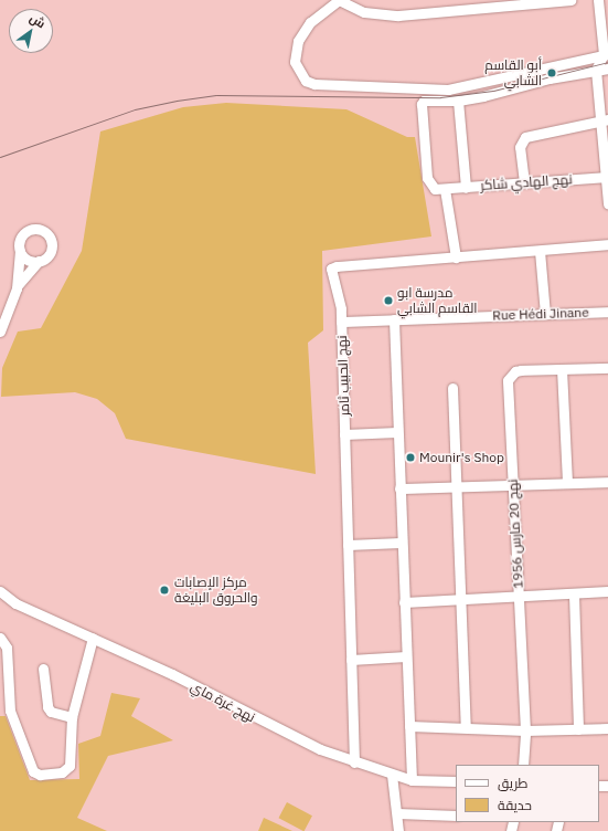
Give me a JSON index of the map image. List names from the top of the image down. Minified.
{"streets":{"street":["نهج الهادي شاكر","Rue Hédi Jinane","نهج الحبيب ثامر","نهج 20 مارس 1956","نهج غرة ماي"]},"crossings":[["Rue Hédi Jinane","نهج الحبيب ثامر"],["نهج الحبيب ثامر","نهج غرة ماي"]],"places":["أبو القاسم الشابي","مدرسة ابو القاسم الشابي","Mounir's Shop","مركز الإصابات والحروق البليغة"],"legend":["طريق","حديقة"],"north":"top right"}
